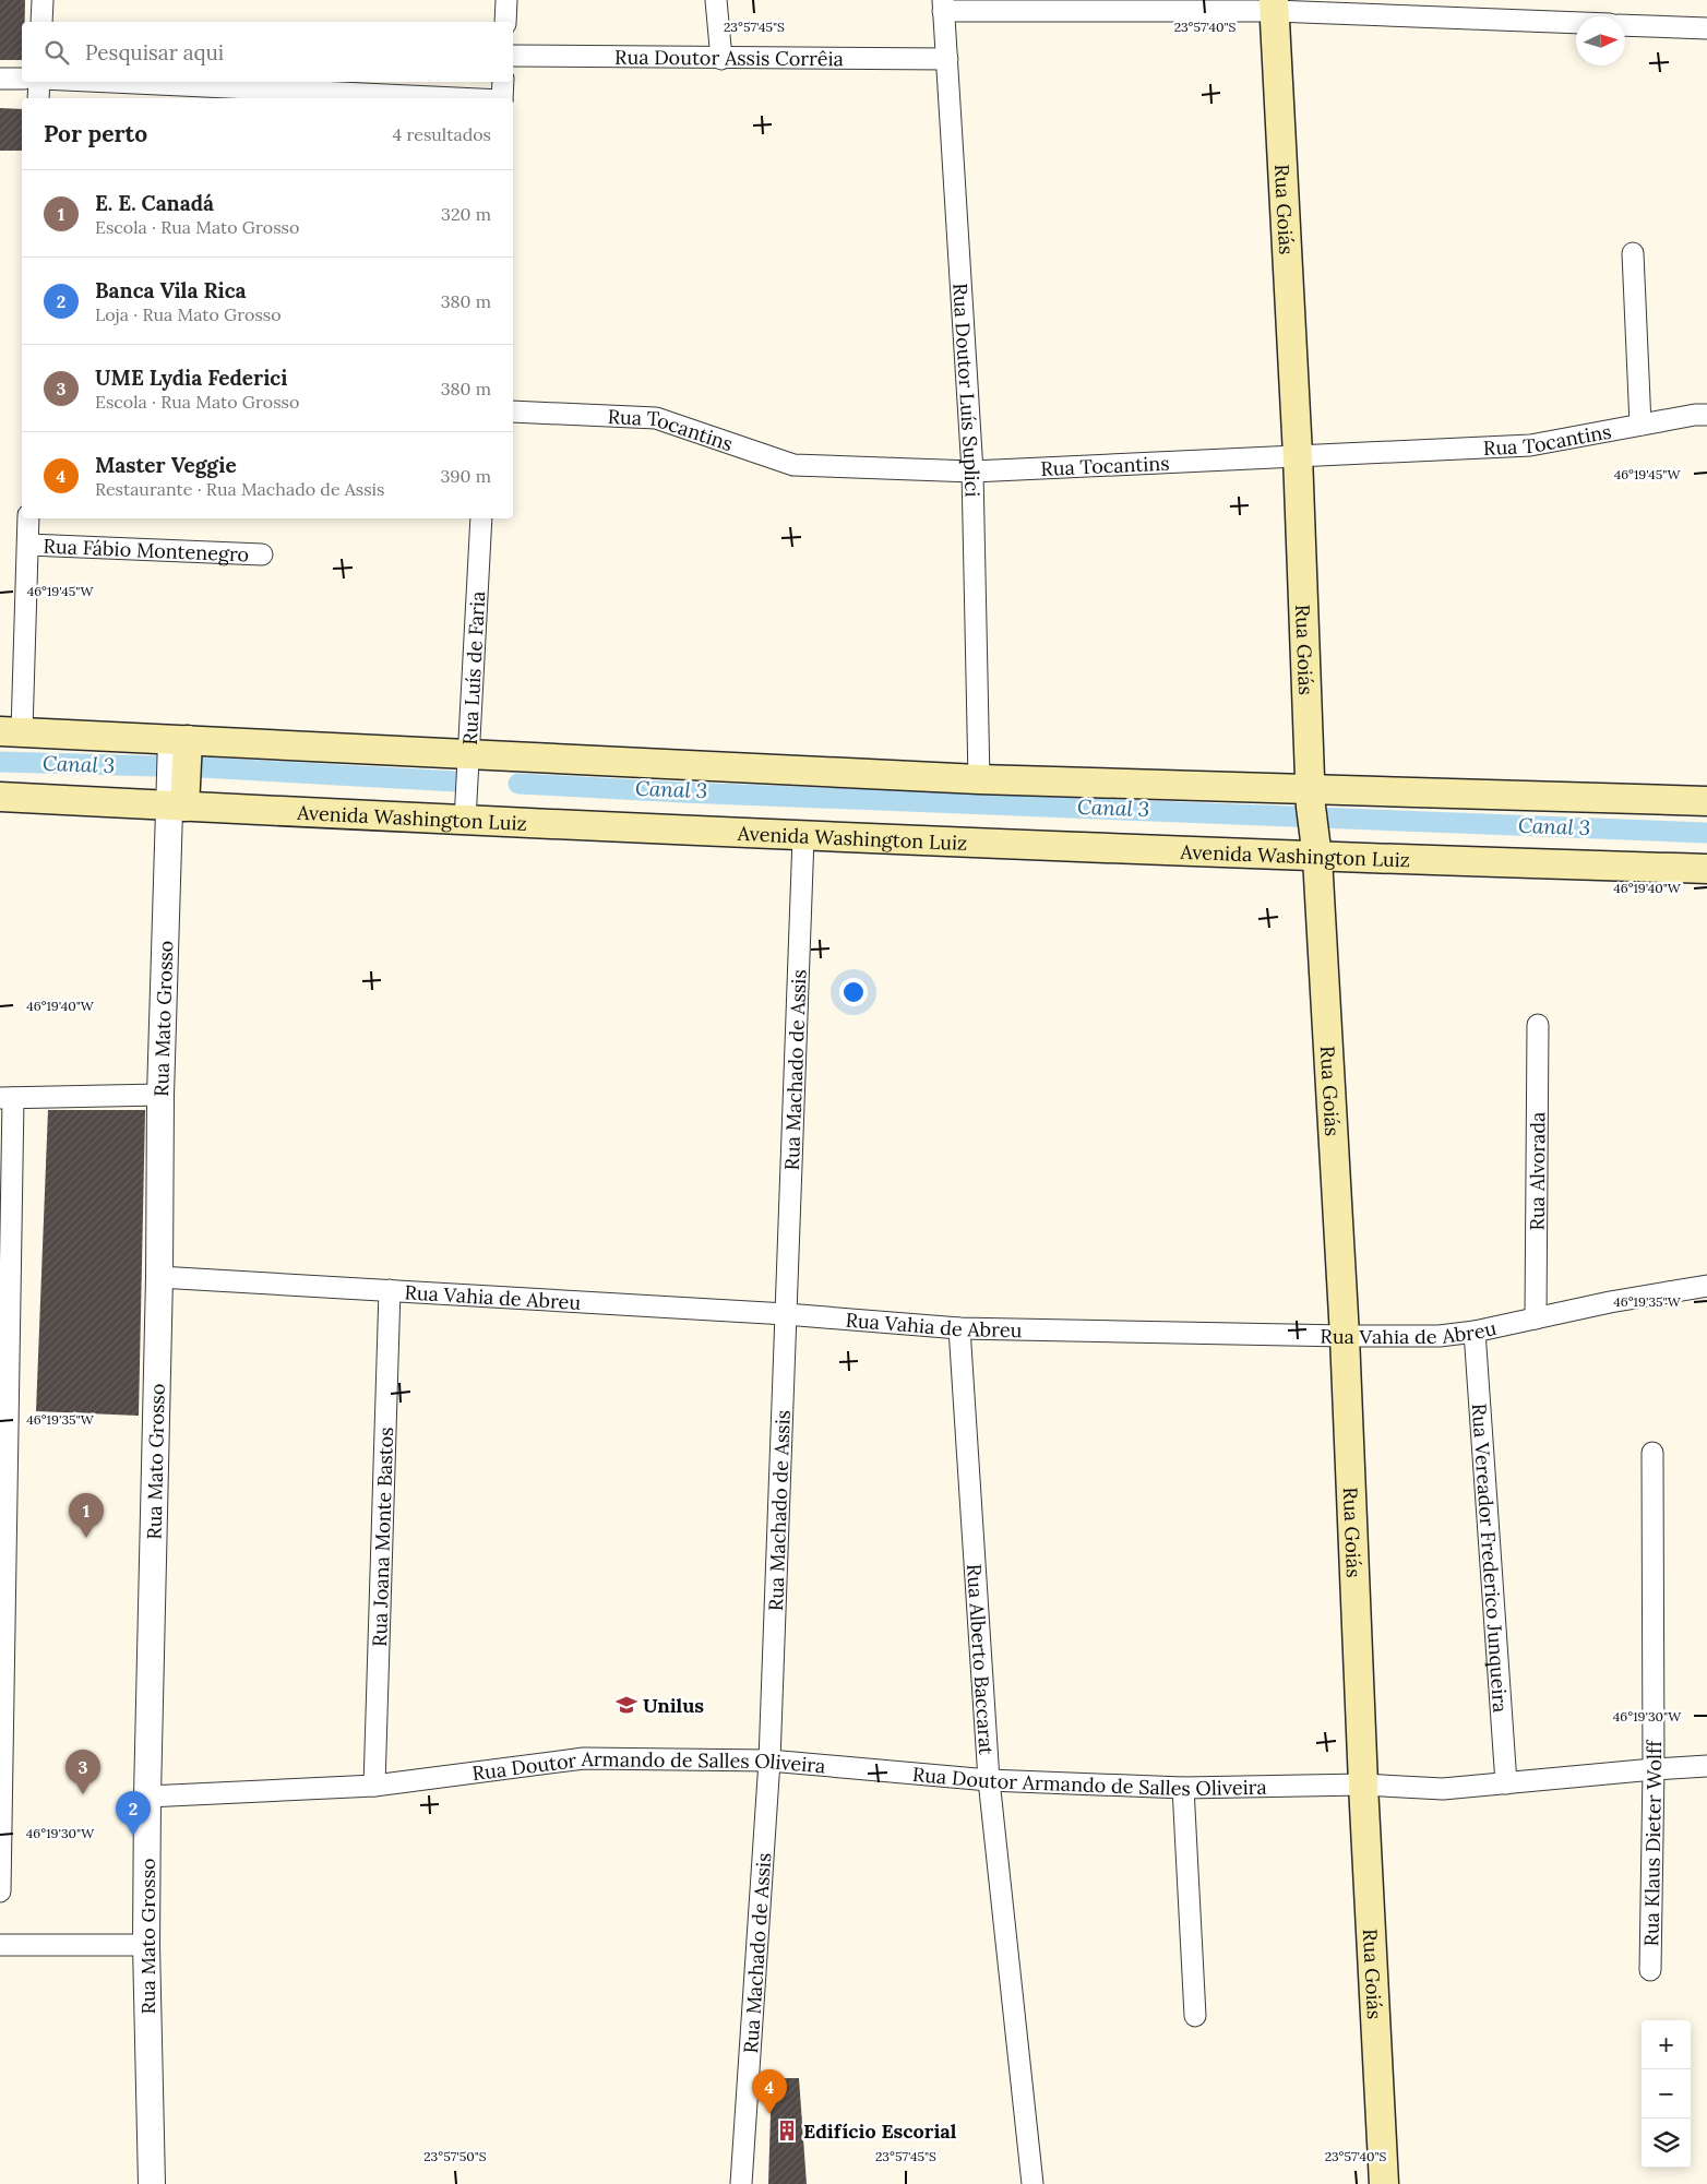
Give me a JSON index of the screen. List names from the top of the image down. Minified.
{"streets":{"main road":["Rua Goiás","Avenida Washington Luiz"],"street":["Rua Doutor Assis Corrêia","Rua Doutor Luís Suplici","Rua Tocantins","Rua Fábio Montenegro","Rua Luís de Faria","Rua Mato Grosso","Rua Machado de Assis","Rua Alvorada","Rua Vahia de Abreu","Rua Joana Monte Bastos","Rua Vereador Frederico Junqueira","Rua Alberto Baccarat","Rua Doutor Armando de Salles Oliveira","Rua Klaus Dieter Wolff"]},"crossings":[["Rua Doutor Assis Corrêia","Rua Doutor Luís Suplici"],["Rua Goiás","Rua Tocantins"],["Rua Goiás","Avenida Washington Luiz"],["Rua Goiás","Rua Vahia de Abreu"],["Rua Goiás","Rua Doutor Armando de Salles Oliveira"],["Rua Doutor Luís Suplici","Rua Tocantins"],["Rua Luís de Faria","Avenida Washington Luiz"],["Avenida Washington Luiz","Rua Mato Grosso"],["Avenida Washington Luiz","Rua Machado de Assis"],["Rua Mato Grosso","Rua Vahia de Abreu"],["Rua Mato Grosso","Rua Doutor Armando de Salles Oliveira"],["Rua Machado de Assis","Rua Vahia de Abreu"],["Rua Machado de Assis","Rua Doutor Armando de Salles Oliveira"],["Rua Alvorada","Rua Vahia de Abreu"],["Rua Vahia de Abreu","Rua Joana Monte Bastos"],["Rua Vahia de Abreu","Rua Vereador Frederico Junqueira"],["Rua Vahia de Abreu","Rua Alberto Baccarat"],["Rua Joana Monte Bastos","Rua Doutor Armando de Salles Oliveira"],["Rua Vereador Frederico Junqueira","Rua Doutor Armando de Salles Oliveira"],["Rua Alberto Baccarat","Rua Doutor Armando de Salles Oliveira"],["Rua Doutor Armando de Salles Oliveira","Rua Klaus Dieter Wolff"]],"water":["Canal 3"],"places":{"school or university":["Unilus"],"building":["Edifício Escorial"]},"north":"right","page":{"search":"Pesquisar aqui","heading":["Por perto","4 resultados"],"list":[{"mark":"1","name":"E. E. Canadá","note":"Escola · Rua Mato Grosso","value":"320 m"},{"mark":"2","name":"Banca Vila Rica","note":"Loja · Rua Mato Grosso","value":"380 m"},{"mark":"3","name":"UME Lydia Federici","note":"Escola · Rua Mato Grosso","value":"380 m"},{"mark":"4","name":"Master Veggie","note":"Restaurante · Rua Machado de Assis","value":"390 m"}],"pins":["1","3","2","4"],"map_buttons":["+","−"]},"coordinates":["23°57'45\"S","23°57'40\"S","46°19'45\"W","46°19'40\"W","46°19'35\"W","46°19'30\"W","23°57'50\"S"]}
